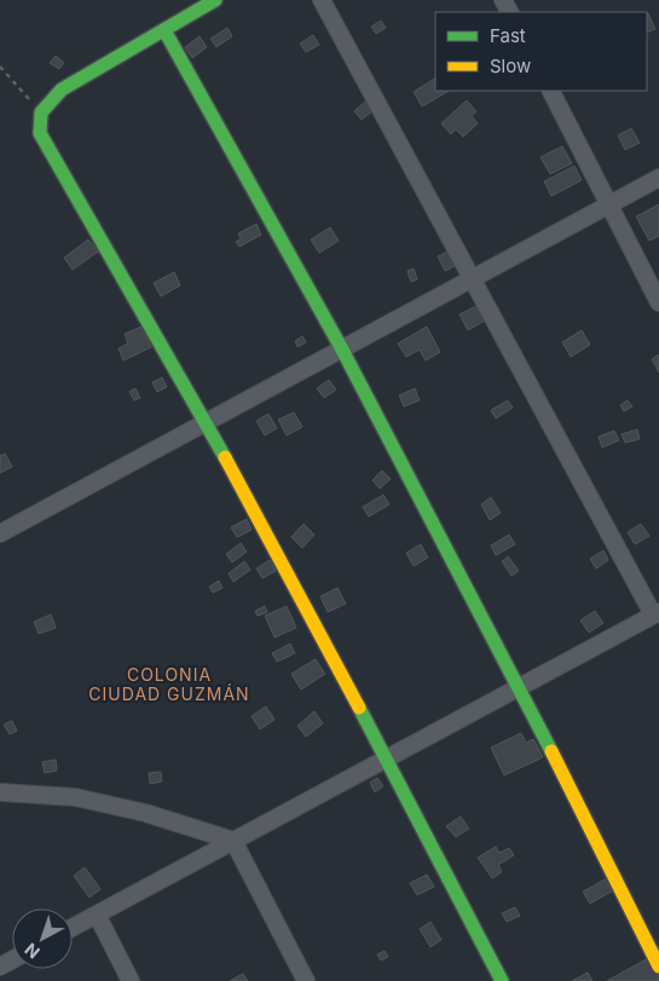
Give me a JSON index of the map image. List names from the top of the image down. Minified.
{"districts":["COLONIA CIUDAD GUZMÁN"],"legend":["Fast","Slow"],"north":"bottom left"}
